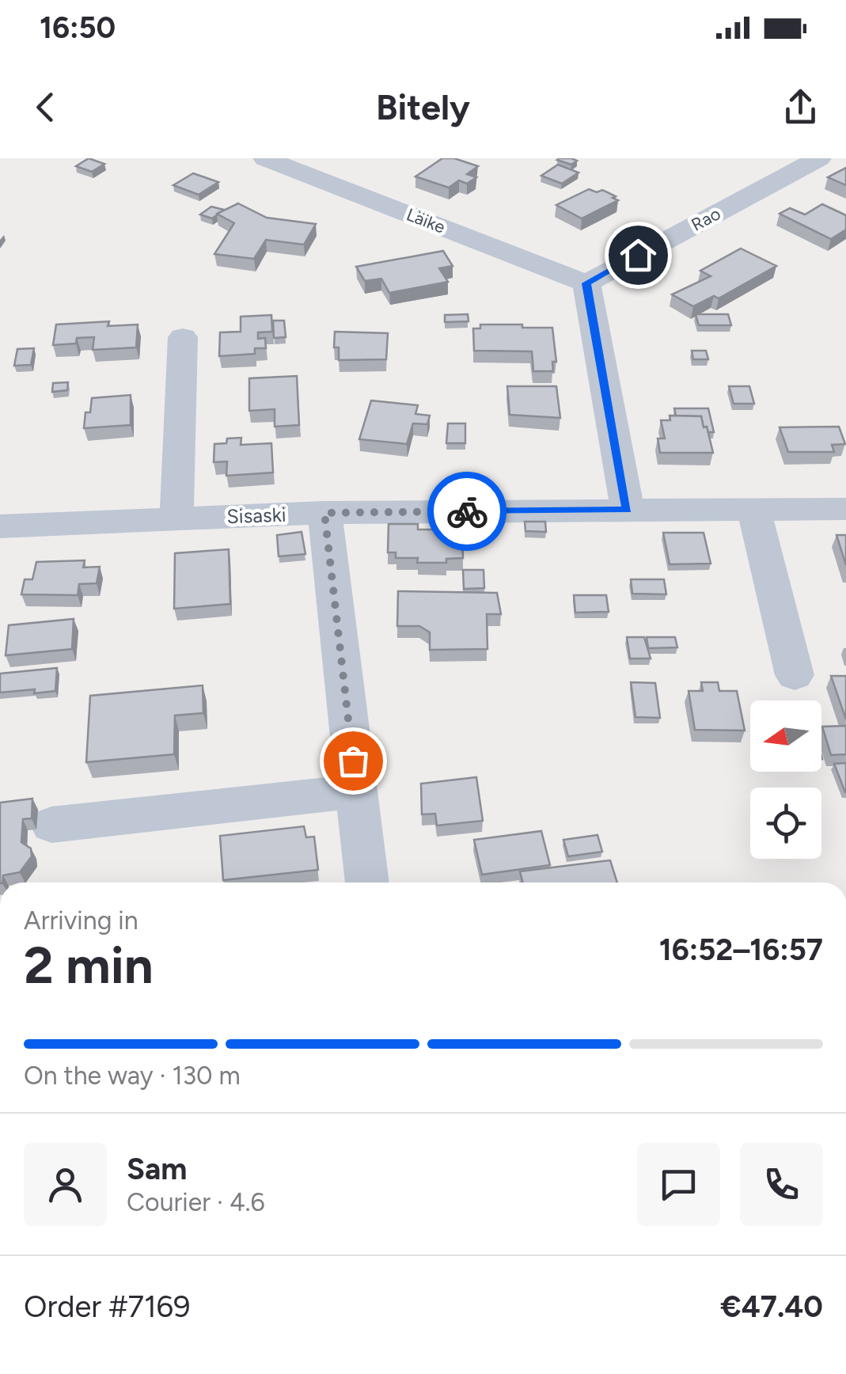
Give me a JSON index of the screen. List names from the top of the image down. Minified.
{"streets":{"street":["Rao","Läike","Sisaski"]},"crossings":[["Rao","Läike"]],"north":"left","page":{"status":"16:50","header":"Bitely","heading":["2 min","Arriving in","16:52–16:57"],"panel":["Sam","Courier · 4.6","Order #7169","€47.40"],"bar":"On the way · 130 m"}}
